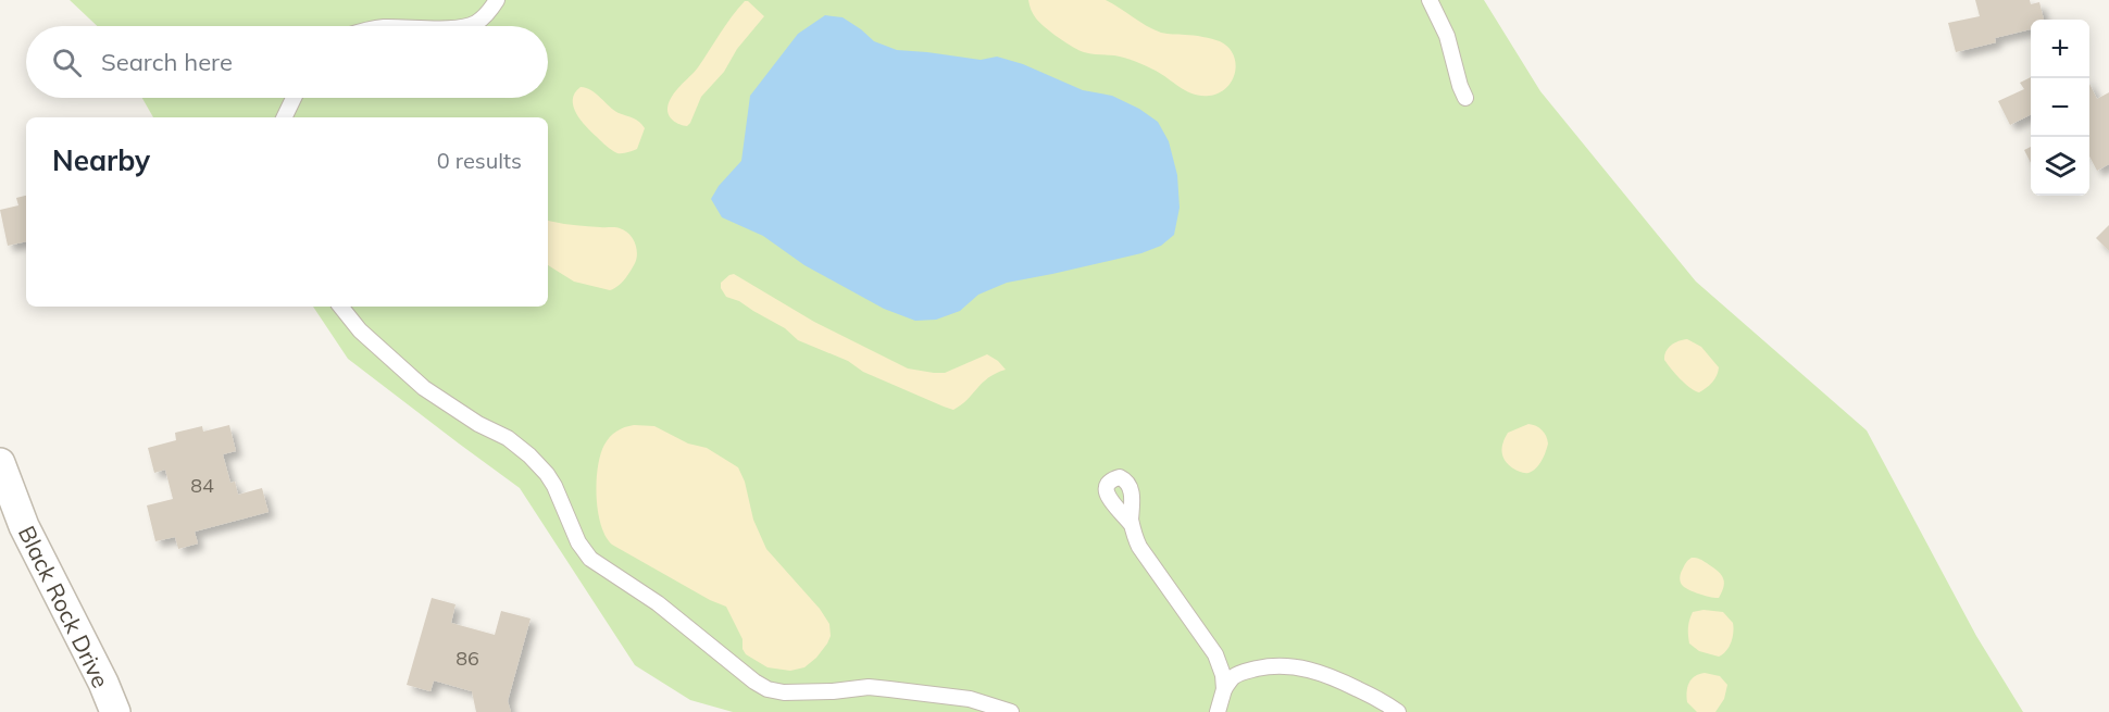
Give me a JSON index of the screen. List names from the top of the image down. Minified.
{"streets":{"street":["Black Rock Drive"]},"house_numbers":["84","86"],"page":{"map_buttons":["+","−"],"search":"Search here","heading":["Nearby","0 results"]}}
